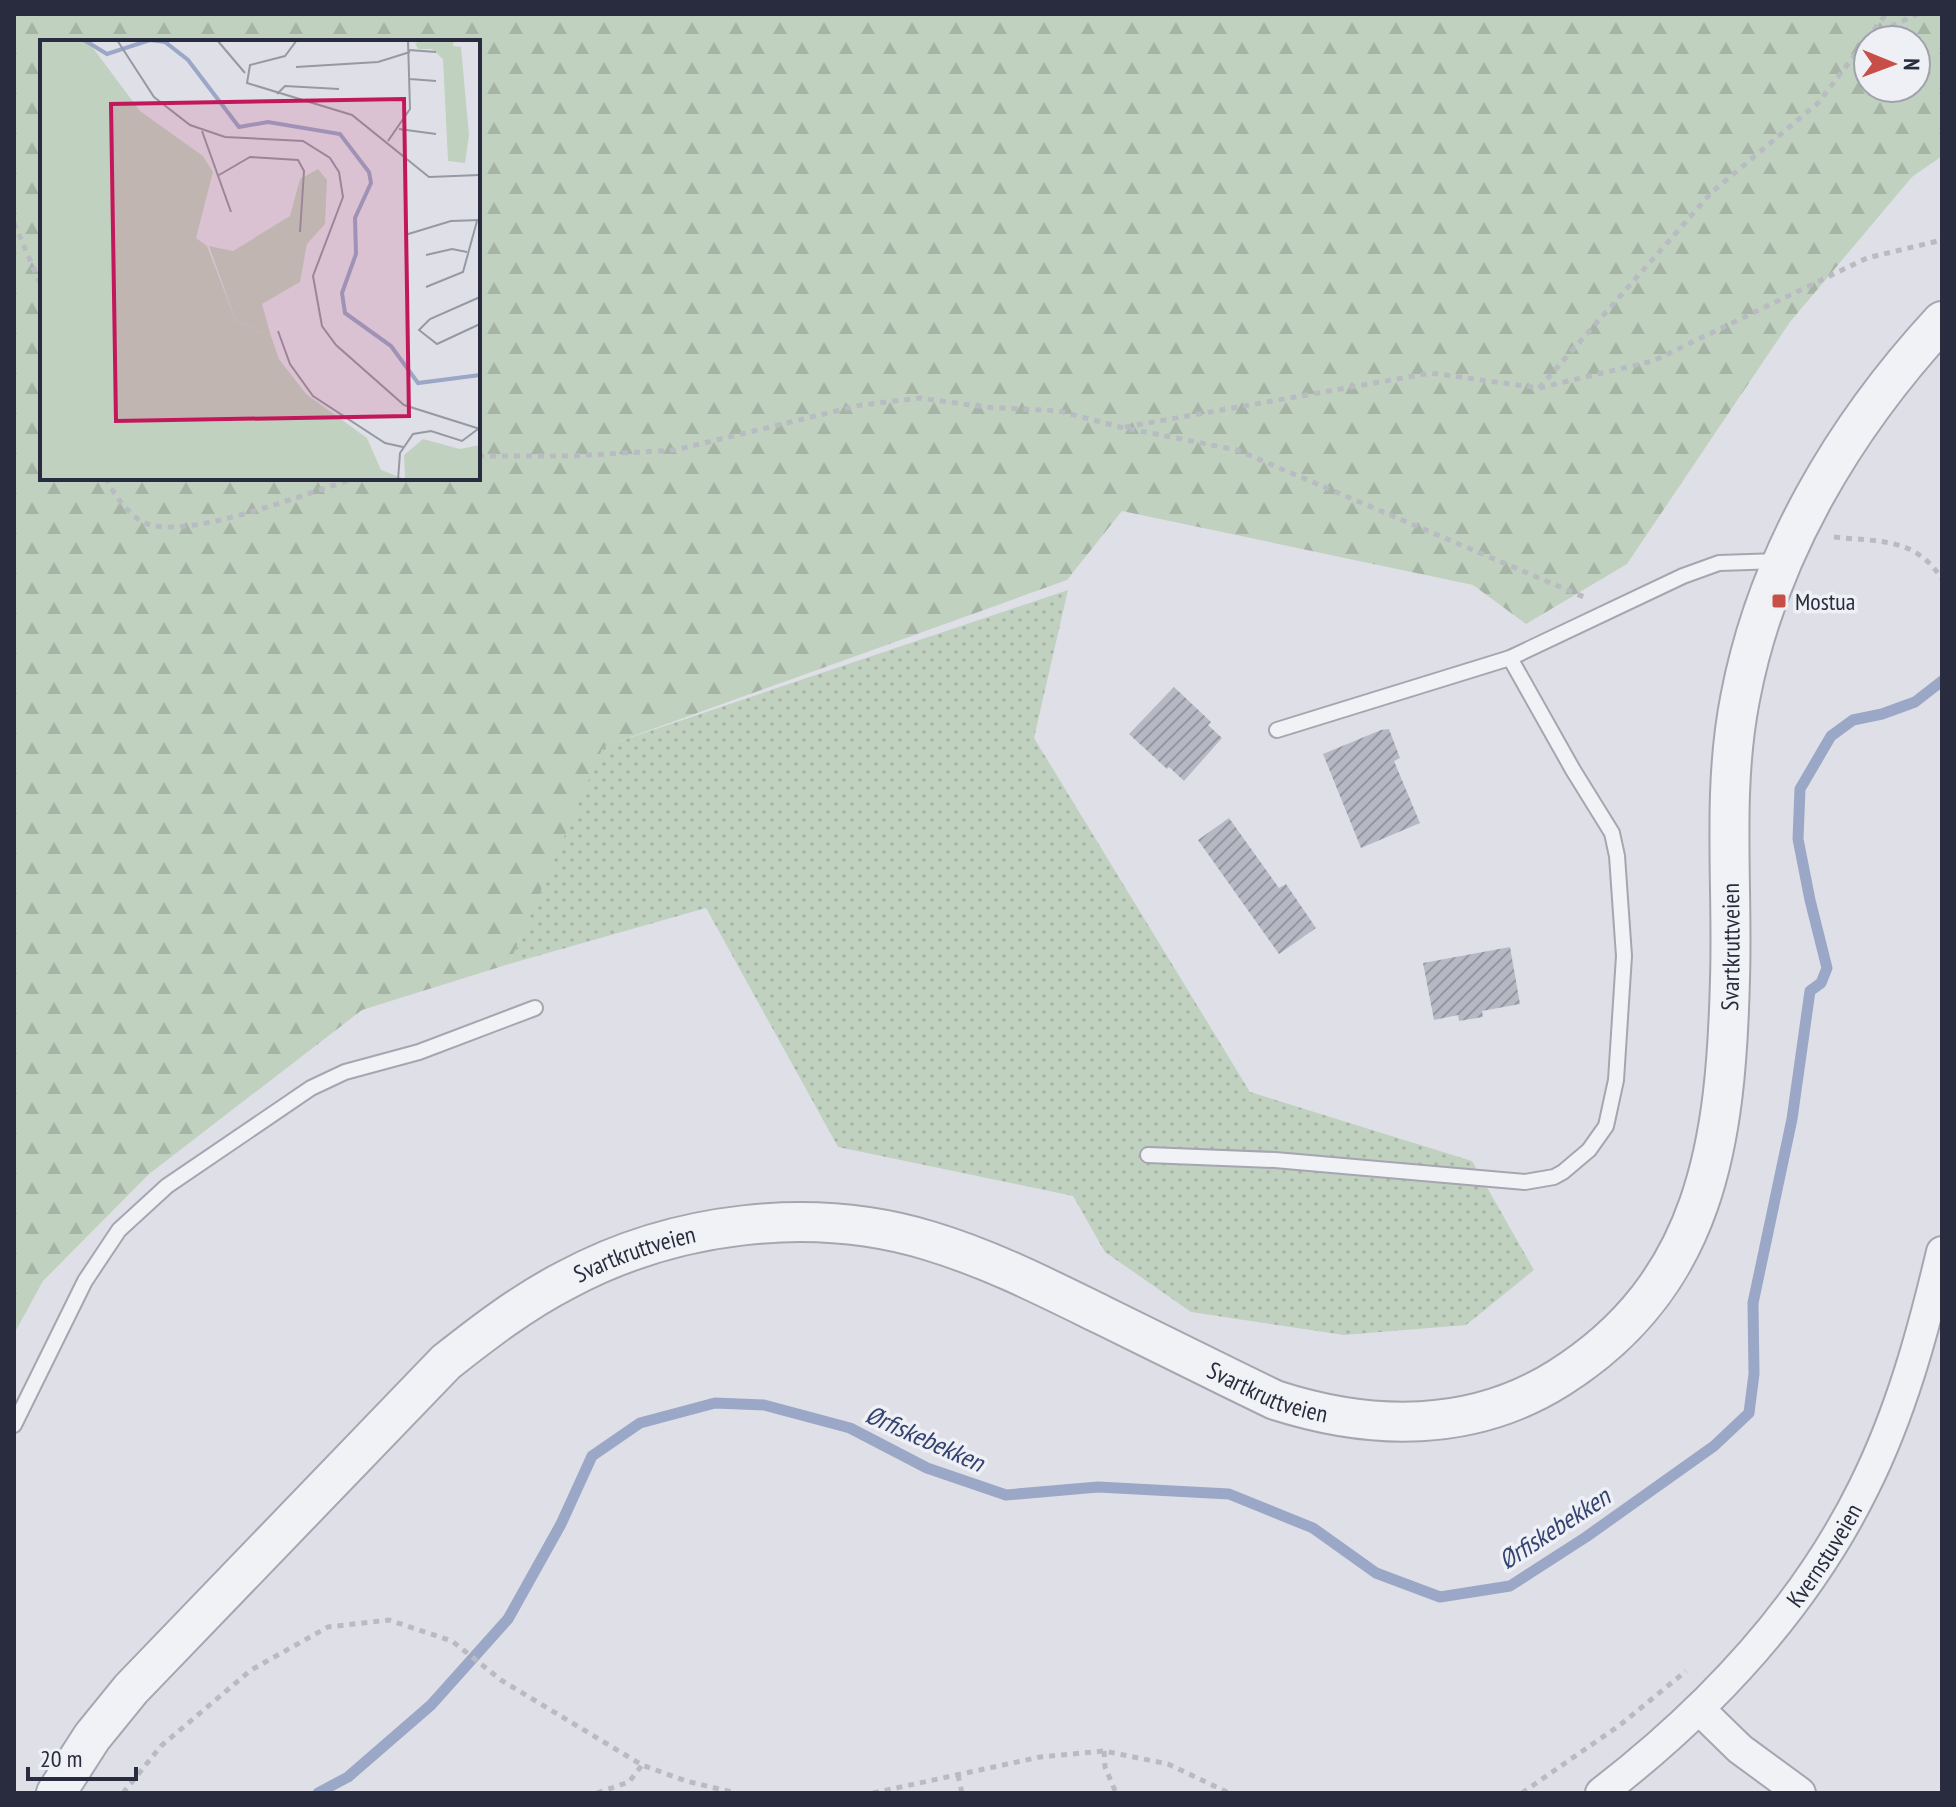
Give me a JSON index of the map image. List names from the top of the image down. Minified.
{"streets":{"street":["Svartkruttveien","Kvernstuveien"]},"water":["Ørfiskebekken"],"places":{"transit":["Mostua"]},"scale_bar":"20 m","north":"right"}
